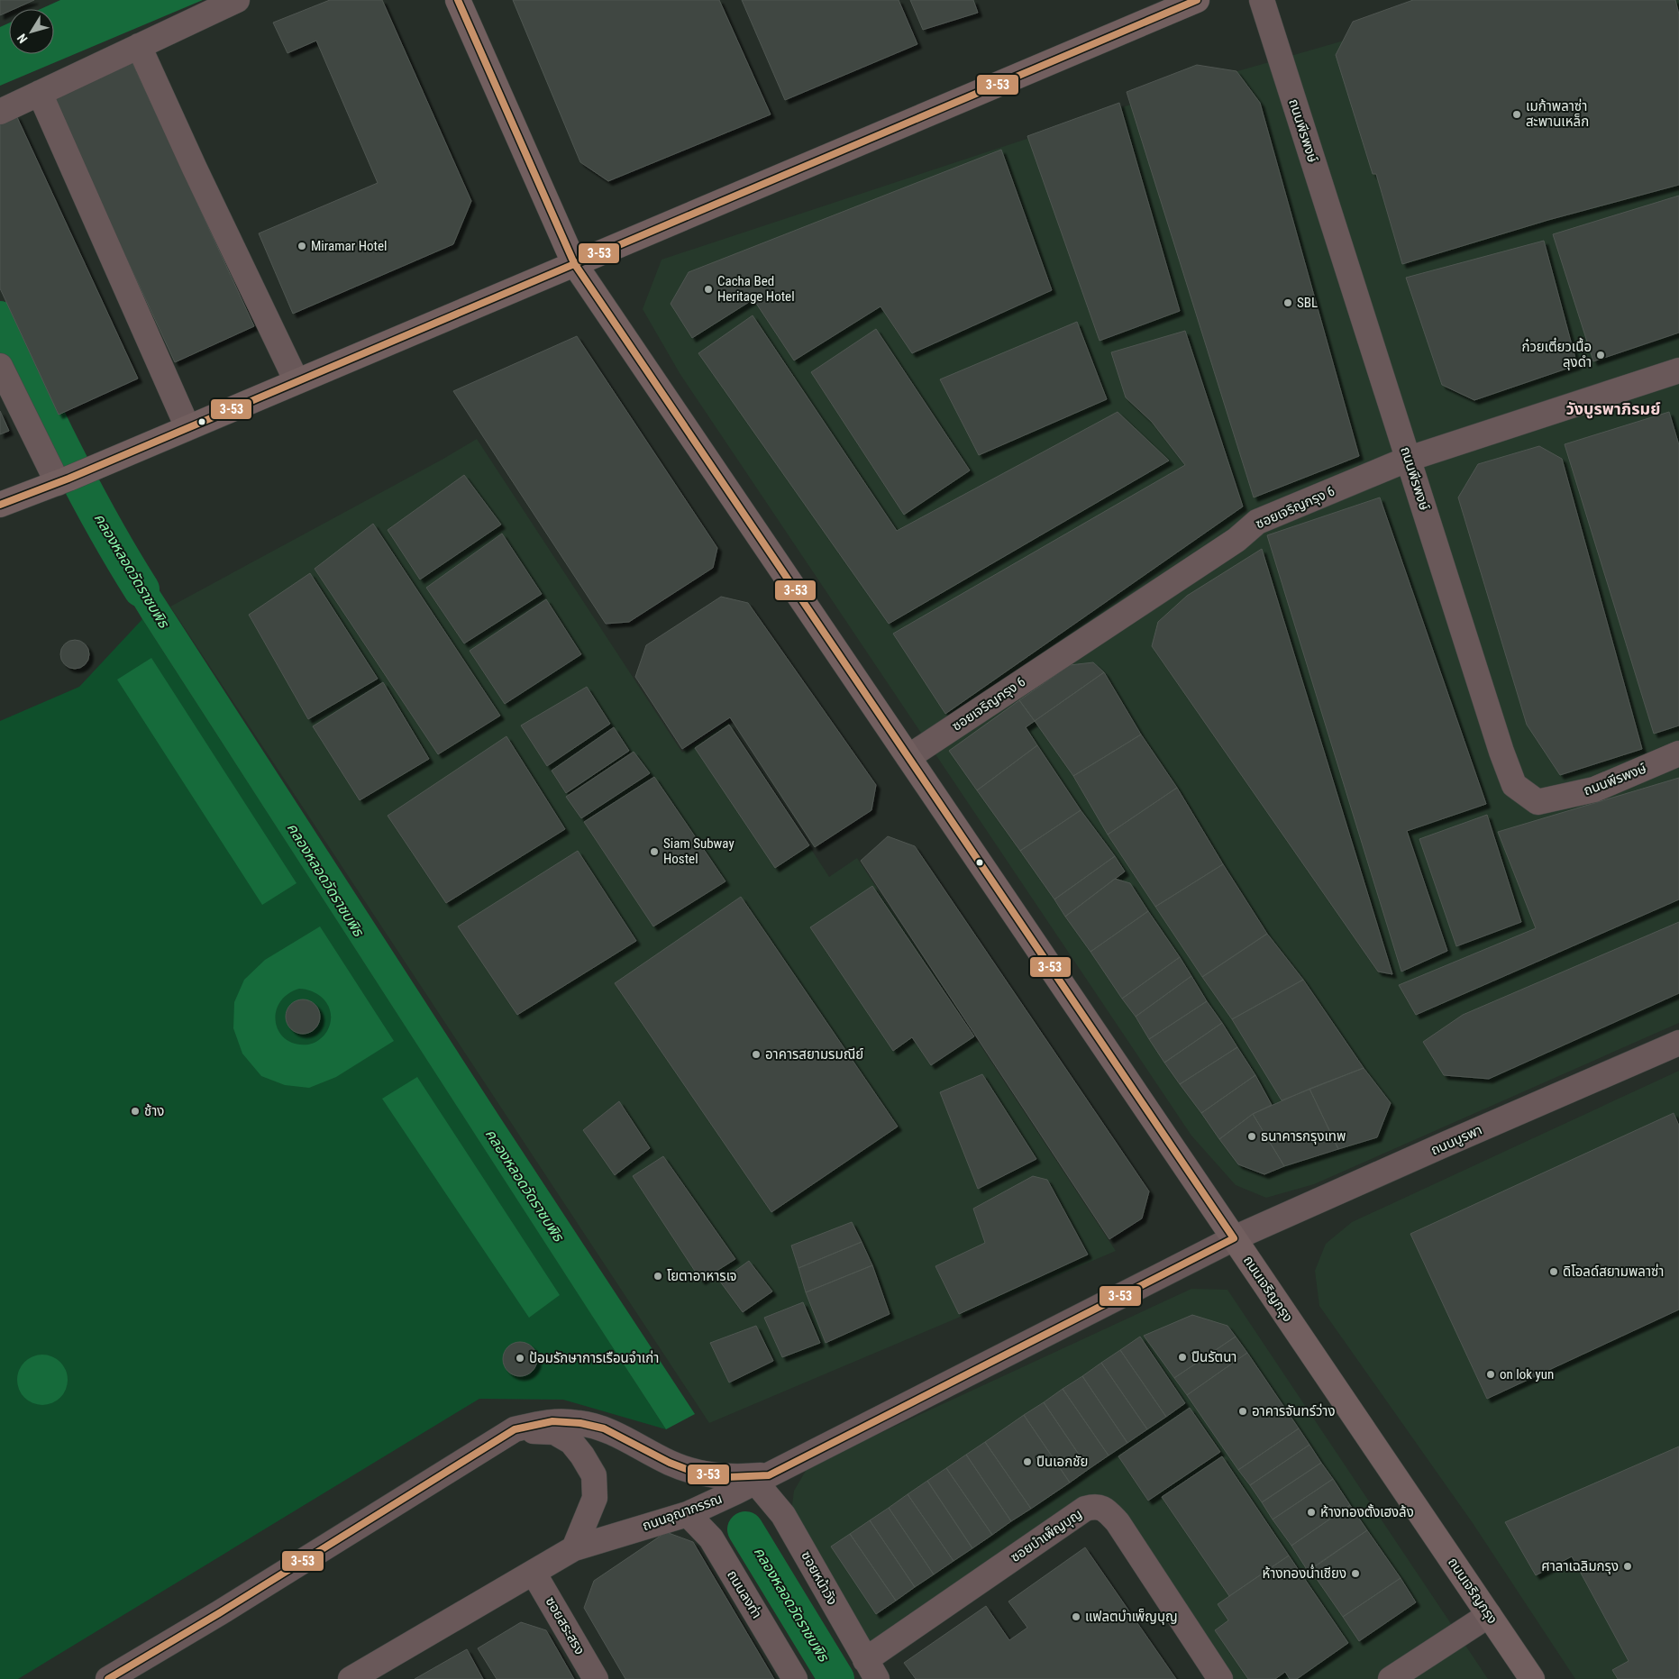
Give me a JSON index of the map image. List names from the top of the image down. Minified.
{"streets":{"main road":["ถนนเจริญกรุง"],"street":["ถนนพีรพงษ์","ซอยเจริญกรุง 6","ถนนบูรพา","ถนนอุณากรรณ","ซอยบำเพ็ญบุญ","ซอยหน้าวัง","ถนนลงท่า","ซอยสระสรง"]},"crossings":[["ถนนพีรพงษ์","ซอยเจริญกรุง 6"],["ซอยเจริญกรุง 6","ถนนเจริญกรุง"],["ถนนบูรพา","ถนนเจริญกรุง"],["ถนนบูรพา","ถนนอุณากรรณ"],["ถนนเจริญกรุง","ถนนอุณากรรณ"],["ถนนอุณากรรณ","ซอยหน้าวัง"],["ถนนอุณากรรณ","ถนนลงท่า"],["ถนนอุณากรรณ","ซอยสระสรง"],["ซอยบำเพ็ญบุญ","ซอยหน้าวัง"]],"districts":["วังบูรพาภิรมย์"],"water":["คลองหลอดวัดราชบพิธ"],"places":["เมก้าพลาซ่า สะพานเหล็ก","Miramar Hotel","Cacha Bed Heritage Hotel","SBL","ก๋วยเตี๋ยวเนื้อ ลุงดำ","Siam Subway Hostel","อาคารสยามรมณีย์","ช้าง","ธนาคารกรุงเทพ","ดิโอลด์สยามพลาซ่า","โยตาอาหารเจ","ปืนรัตนา","ป้อมรักษาการเรือนจำเก่า","on lok yun","อาคารจันทร์ว่าง","ปืนเอกชัย","ห้างทองตั้งเฮงล้ง","ศาลาเฉลิมกรุง","ห้างทองน่ำเชียง","แฟลตบำเพ็ญบุญ"],"lines":["transit line 3-53"],"north":"bottom left"}
